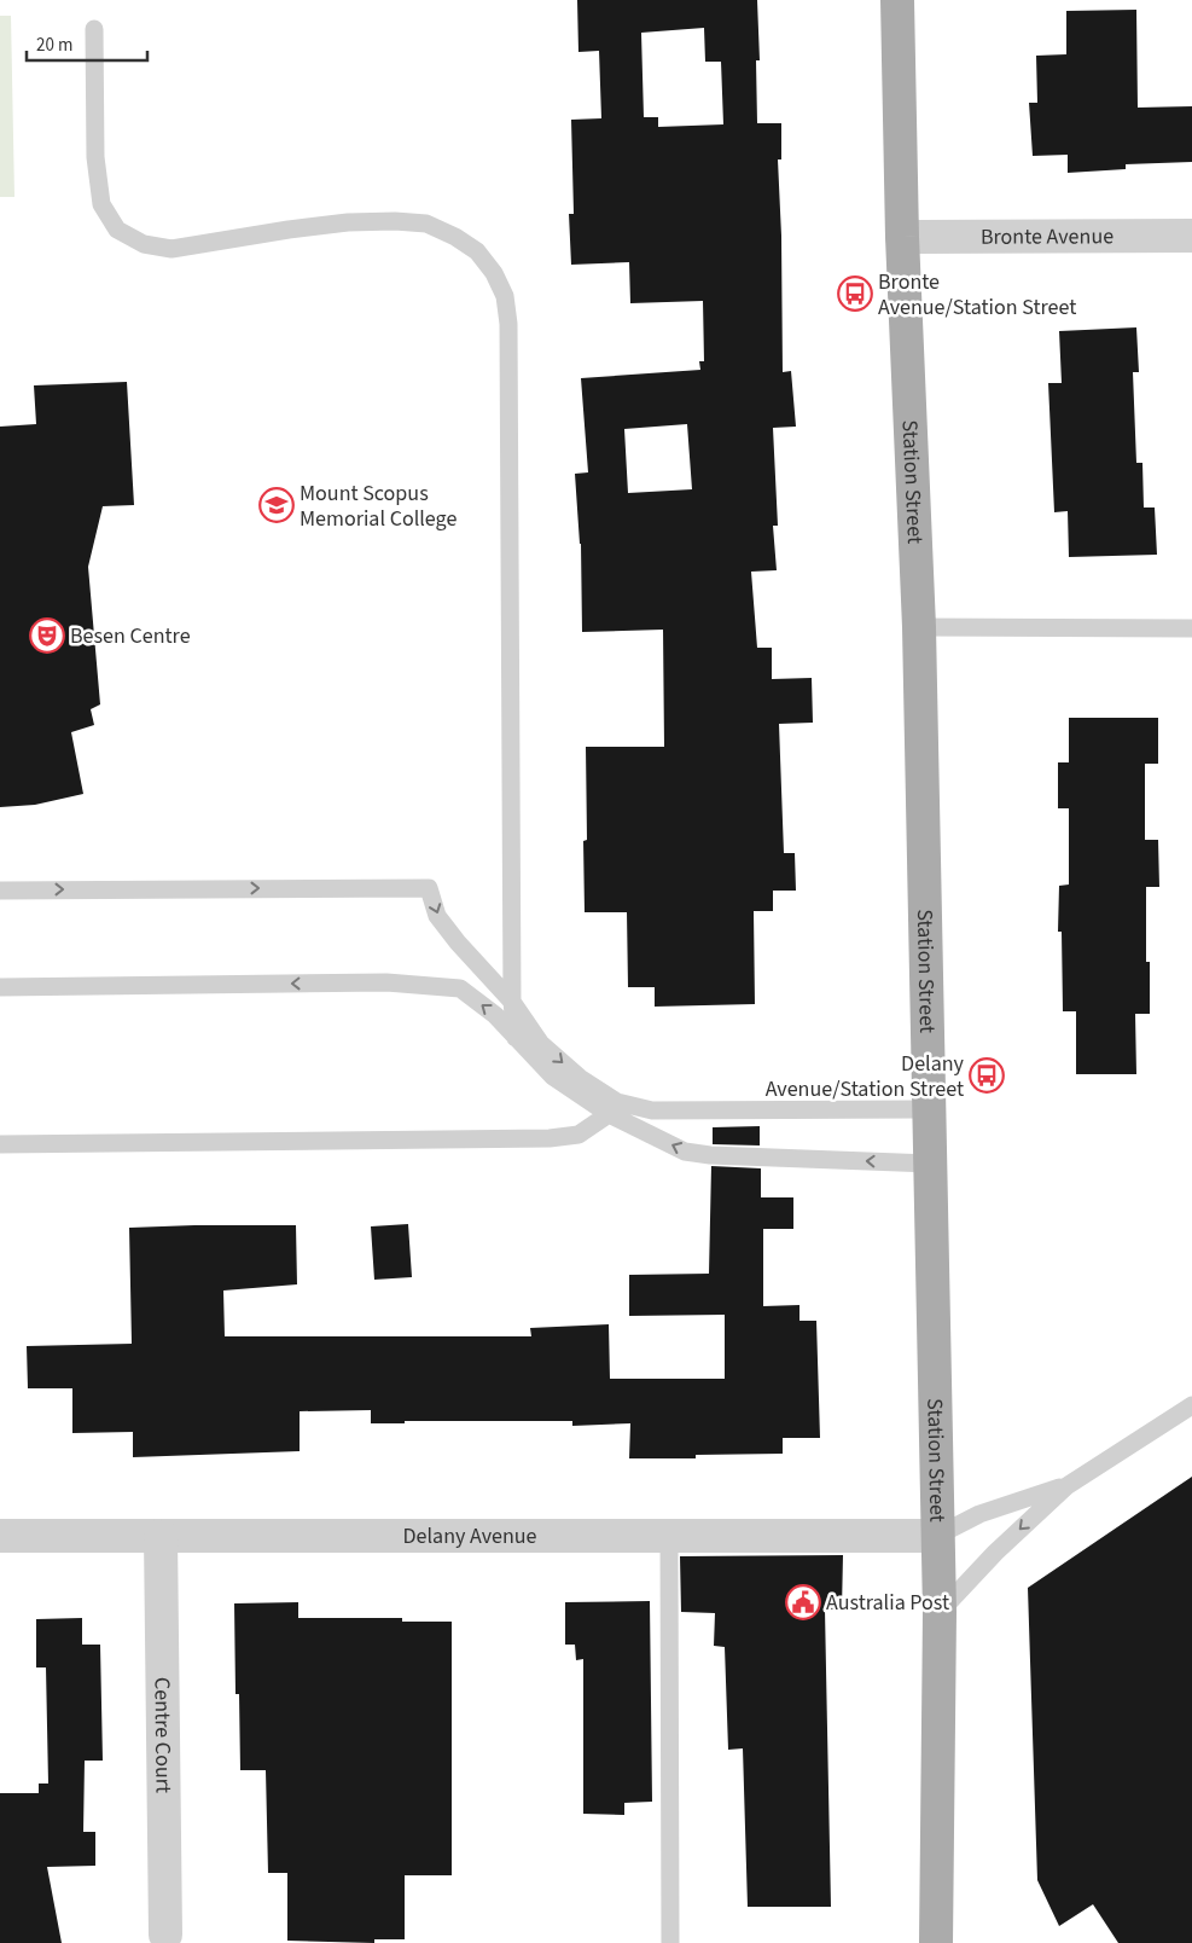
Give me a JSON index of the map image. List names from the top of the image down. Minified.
{"streets":{"main road":["Station Street"],"street":["Bronte Avenue","Delany Avenue","Centre Court"]},"crossings":[["Bronte Avenue","Station Street"],["Station Street","Delany Avenue"],["Delany Avenue","Centre Court"]],"places":{"bus stop":["Bronte Avenue/Station Street","Delany Avenue/Station Street"],"school or university":["Mount Scopus Memorial College"],"theatre":["Besen Centre"],"public building":["Australia Post"]},"scale_bar":"20 m"}
